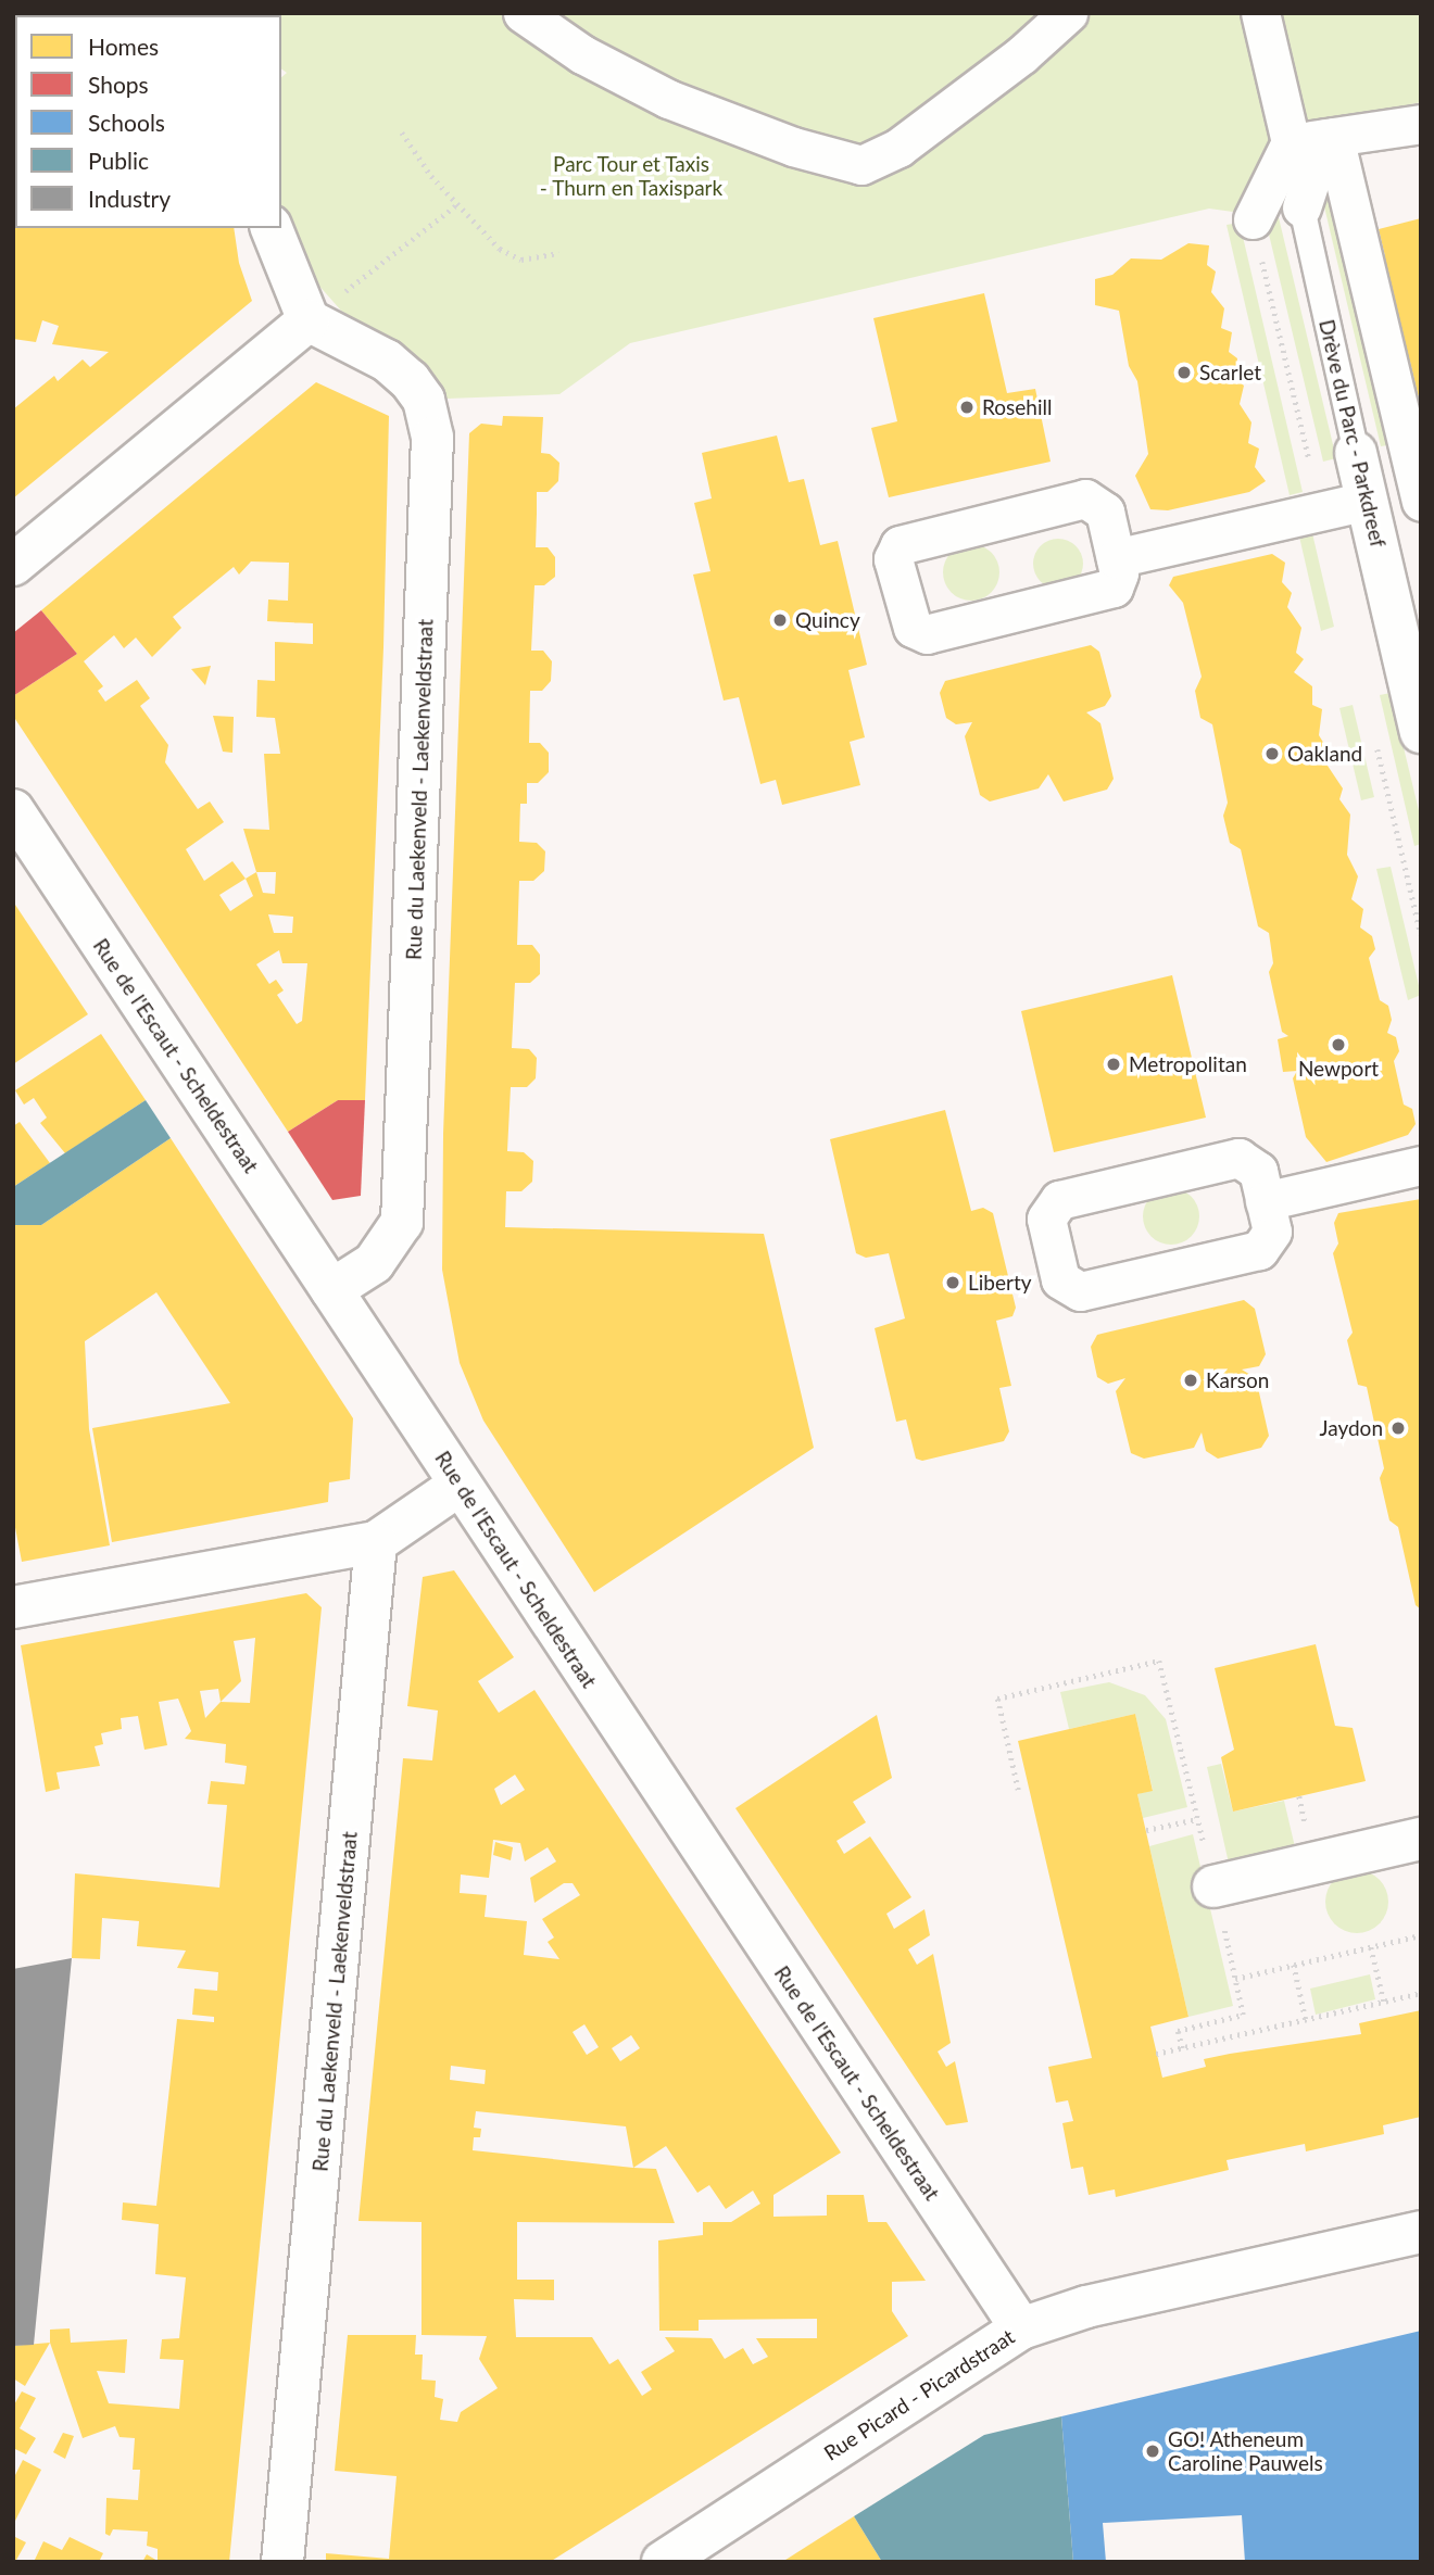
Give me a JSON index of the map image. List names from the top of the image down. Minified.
{"streets":{"street":["Drève du Parc - Parkdreef","Rue du Laekenveld - Laekenveldstraat","Rue de l'Escaut - Scheldestraat","Rue Picard - Picardstraat"]},"crossings":[["Rue du Laekenveld - Laekenveldstraat","Rue de l'Escaut - Scheldestraat"],["Rue de l'Escaut - Scheldestraat","Rue Picard - Picardstraat"]],"parks":["Parc Tour et Taxis - Thurn en Taxispark"],"places":["Scarlet","Rosehill","Quincy","Oakland","Newport","Metropolitan","Liberty","Karson","Jaydon","GO! Atheneum Caroline Pauwels"],"legend":["Homes","Shops","Schools","Public","Industry"]}
